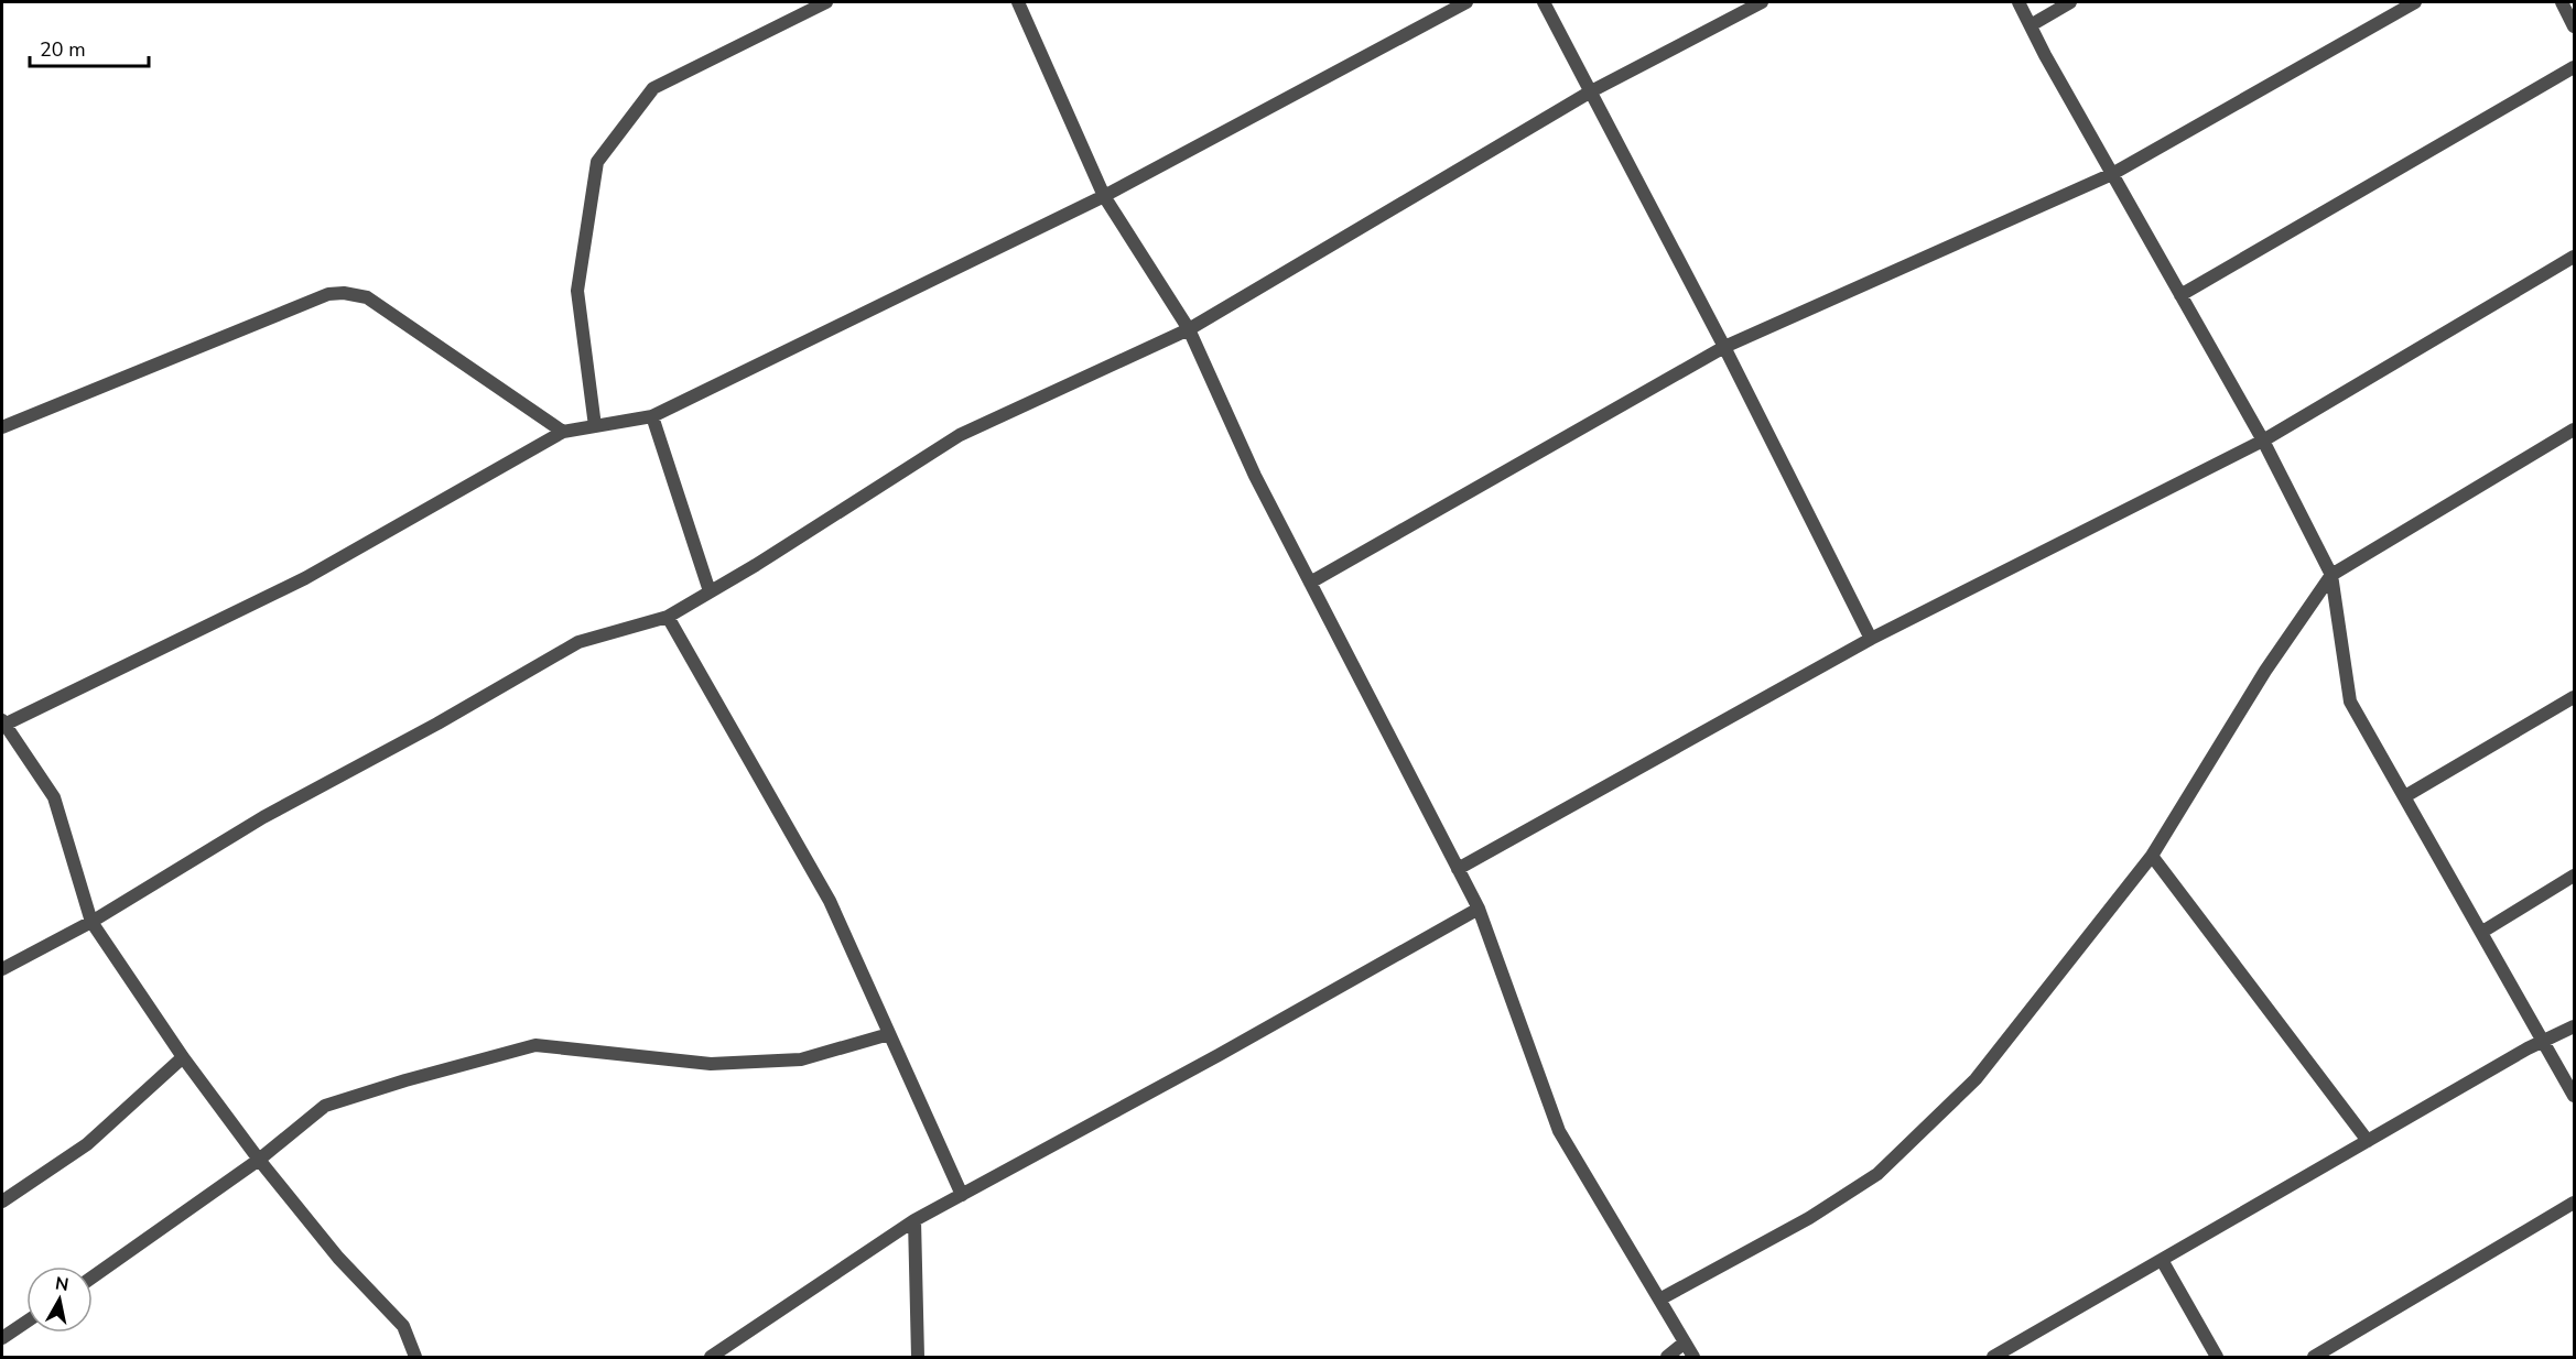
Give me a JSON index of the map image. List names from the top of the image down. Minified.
{"scale_bar":"20 m","north":"top"}
